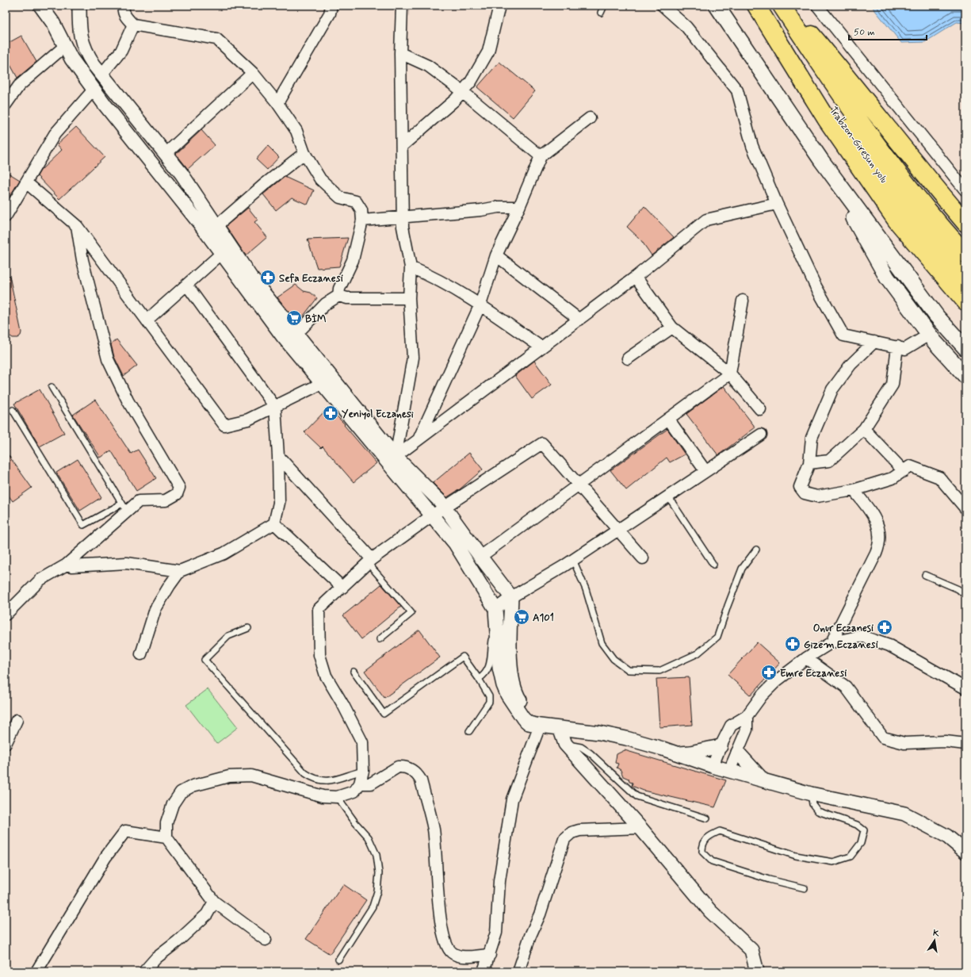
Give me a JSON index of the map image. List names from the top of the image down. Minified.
{"streets":{"highway":["Trabzon-Giresun yolu"]},"places":{"pharmacy":["Sefa Eczanesi","Yeniyol Eczanesi","Onur Eczanesi","Gizem Eczanesi","Emre Eczanesi"],"supermarket":["BİM","A101"]},"scale_bar":"50 m","north":"top"}
